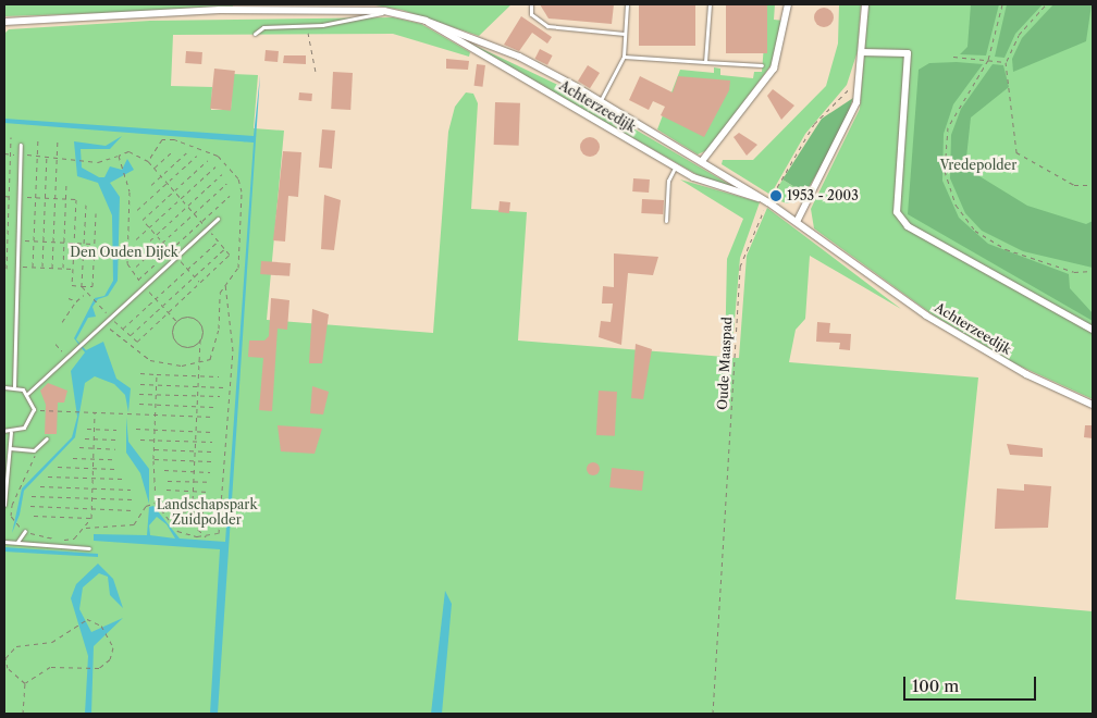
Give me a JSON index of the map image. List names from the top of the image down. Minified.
{"streets":{"street":["Achterzeedijk"],"path":["Oude Maaspad"]},"crossings":[["Achterzeedijk","Oude Maaspad"]],"parks":["Vredepolder","Den Ouden Dijck","Landschapspark Zuidpolder"],"places":["1953 - 2003"],"scale_bar":"100 m"}
